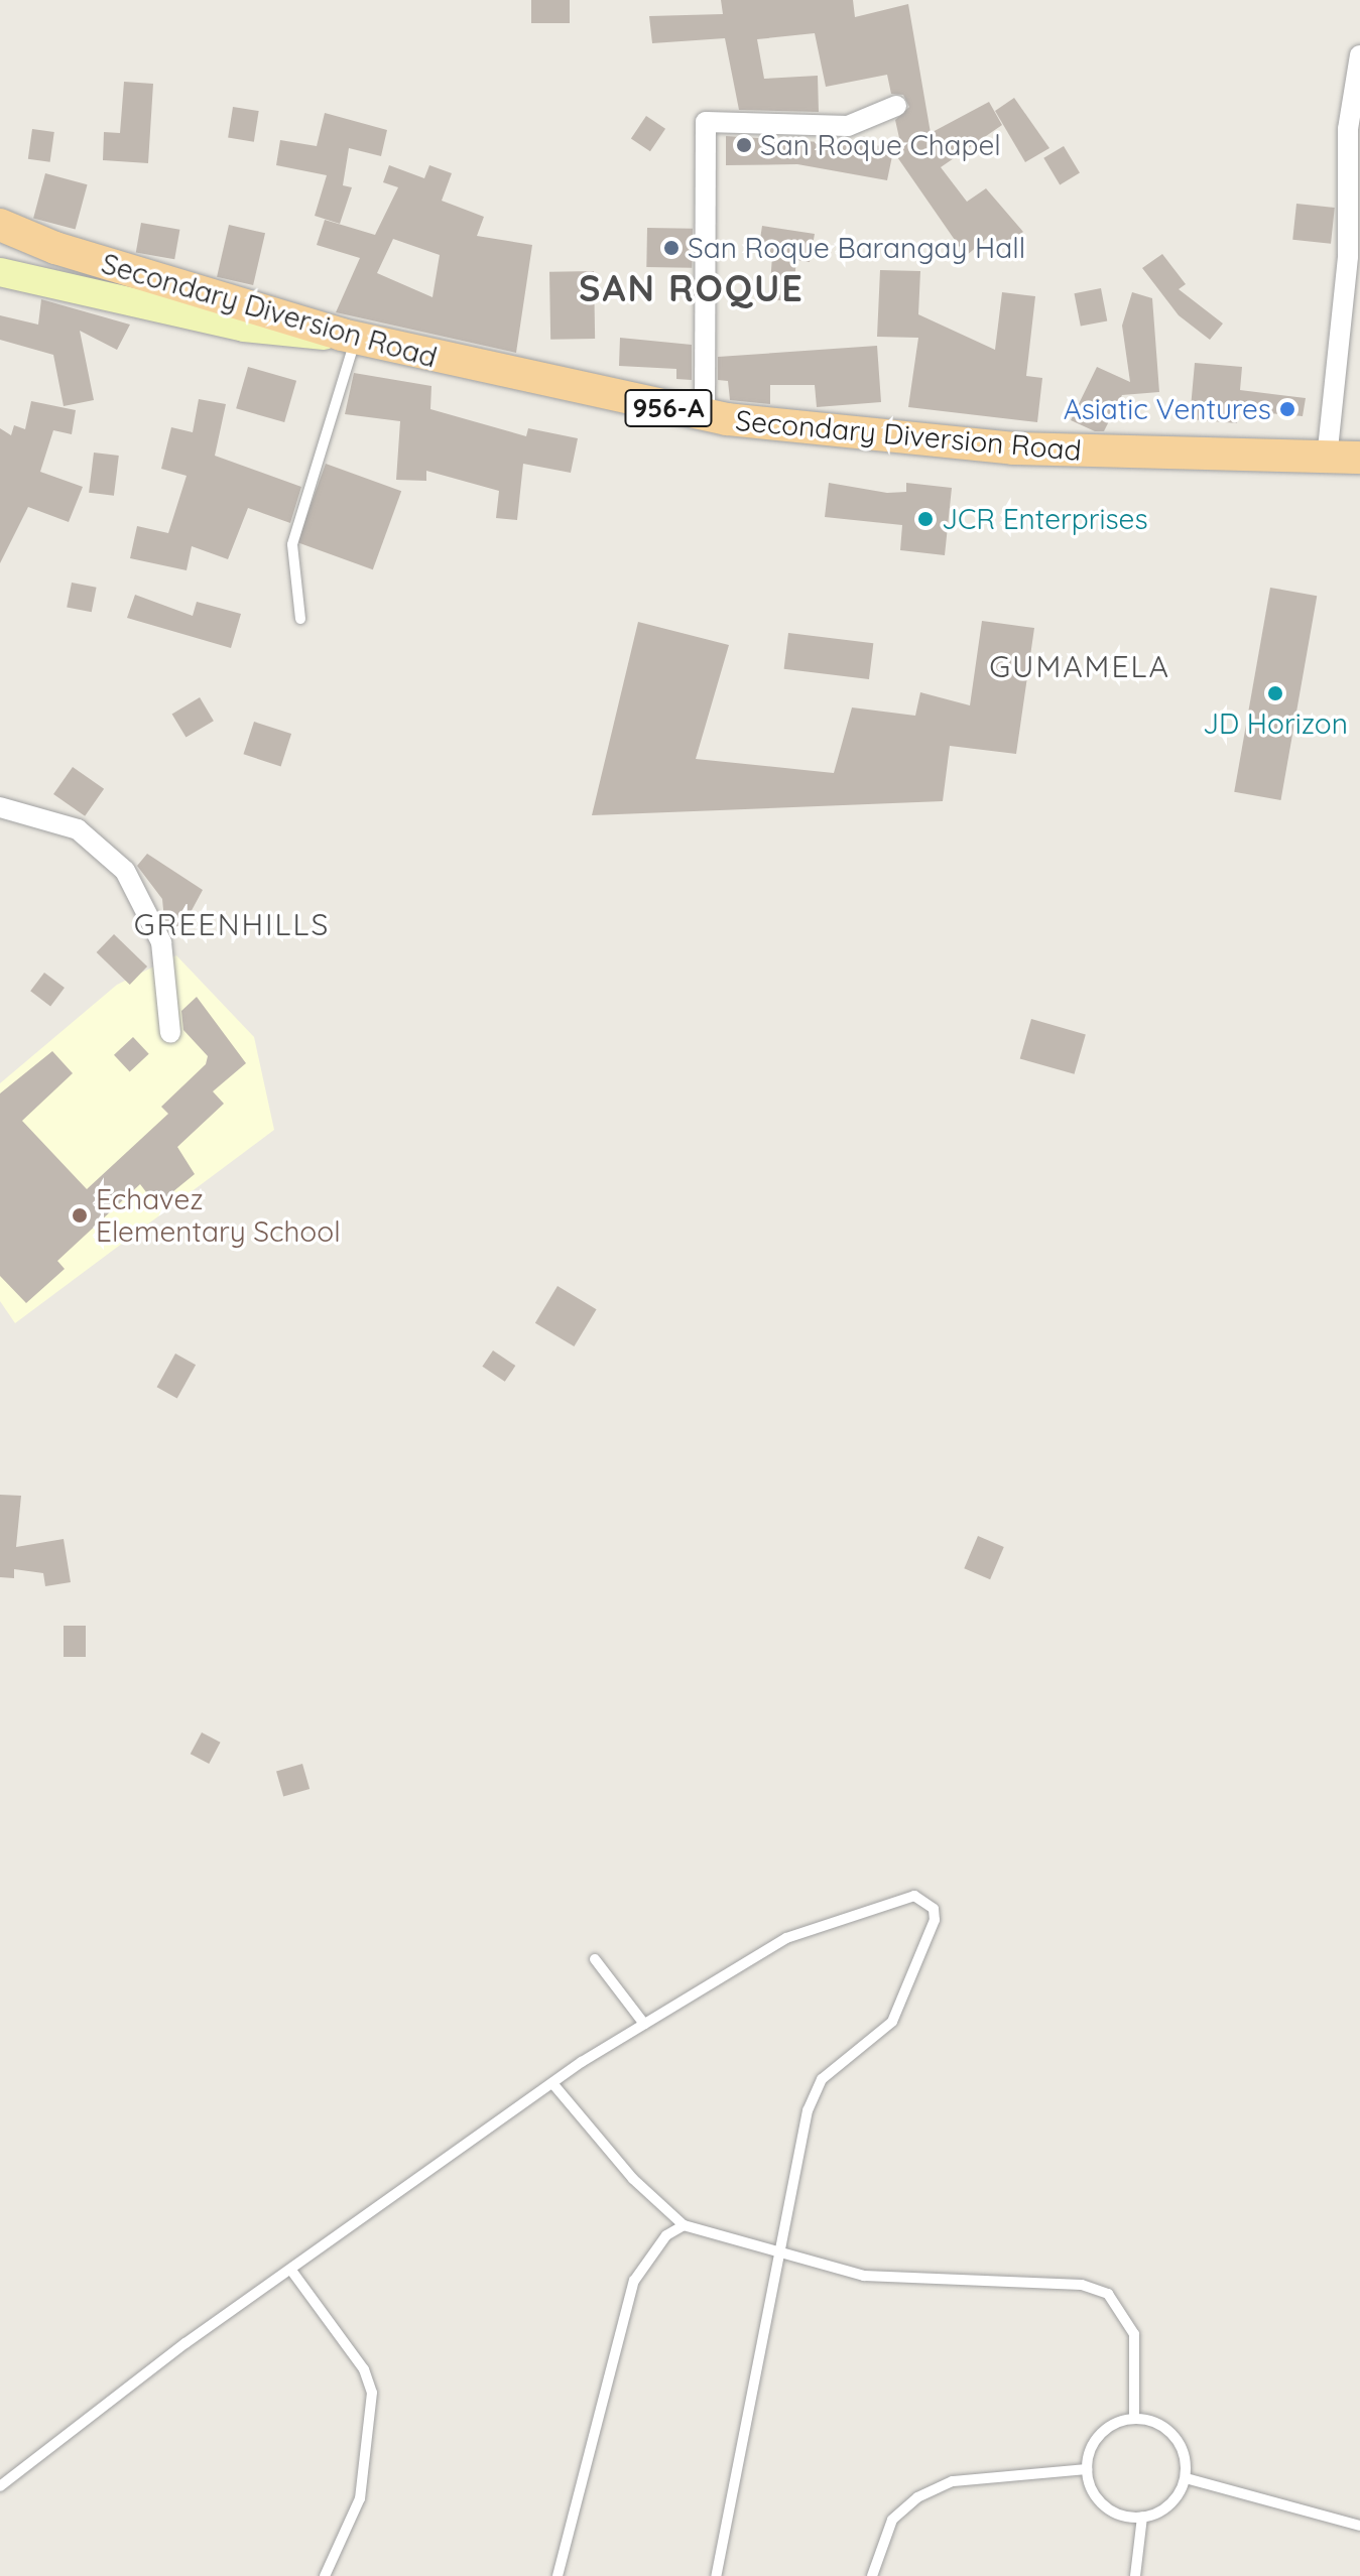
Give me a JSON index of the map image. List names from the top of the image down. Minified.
{"streets":{"main road":["Secondary Diversion Road","956-A"]},"districts":["SAN ROQUE","GUMAMELA","GREENHILLS"],"places":["San Roque Chapel","San Roque Barangay Hall","Asiatic Ventures","JCR Enterprises","JD Horizon","Echavez Elementary School"]}
